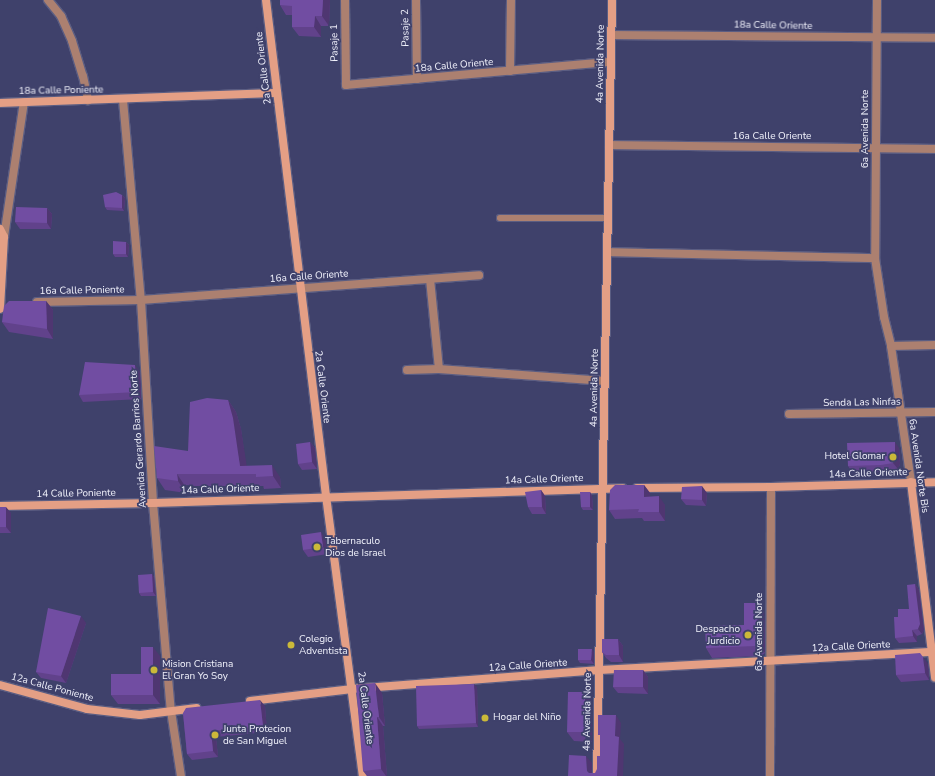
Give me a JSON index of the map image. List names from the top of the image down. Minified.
{"streets":{"street":["18a Calle Oriente","Pasaje 2","Pasaje 1","4a Avenida Norte","2a Calle Oriente","18a Calle Poniente","6a Avenida Norte","16a Calle Oriente","16a Calle Poniente","Senda Las Ninfas","Avenida Gerardo Barrios Norte","6a Avenida Norte Bis","14a Calle Oriente","14 Calle Poniente","12a Calle Oriente","12a Calle Poniente"]},"crossings":[["18a Calle Oriente","Pasaje 2"],["18a Calle Oriente","Pasaje 1"],["18a Calle Oriente","4a Avenida Norte"],["18a Calle Oriente","6a Avenida Norte"],["4a Avenida Norte","16a Calle Oriente"],["4a Avenida Norte","14a Calle Oriente"],["4a Avenida Norte","12a Calle Oriente"],["2a Calle Oriente","16a Calle Oriente"],["2a Calle Oriente","14a Calle Oriente"],["2a Calle Oriente","12a Calle Oriente"],["18a Calle Poniente","Avenida Gerardo Barrios Norte"],["6a Avenida Norte","16a Calle Oriente"],["6a Avenida Norte","6a Avenida Norte Bis"],["6a Avenida Norte","14a Calle Oriente"],["6a Avenida Norte","12a Calle Oriente"],["16a Calle Oriente","16a Calle Poniente"],["16a Calle Oriente","Avenida Gerardo Barrios Norte"],["16a Calle Poniente","Avenida Gerardo Barrios Norte"],["Senda Las Ninfas","6a Avenida Norte Bis"],["Avenida Gerardo Barrios Norte","14a Calle Oriente"],["Avenida Gerardo Barrios Norte","14 Calle Poniente"],["Avenida Gerardo Barrios Norte","12a Calle Poniente"],["6a Avenida Norte Bis","14a Calle Oriente"],["6a Avenida Norte Bis","12a Calle Oriente"],["14a Calle Oriente","14 Calle Poniente"]],"places":["Hotel Glomar","Tabernaculo Dios de Israel","Despacho Jurdicio","Colegio Adventista","Mision Cristiana El Gran Yo Soy","Hogar del Niño","Junta Protecion de San Miguel"]}
